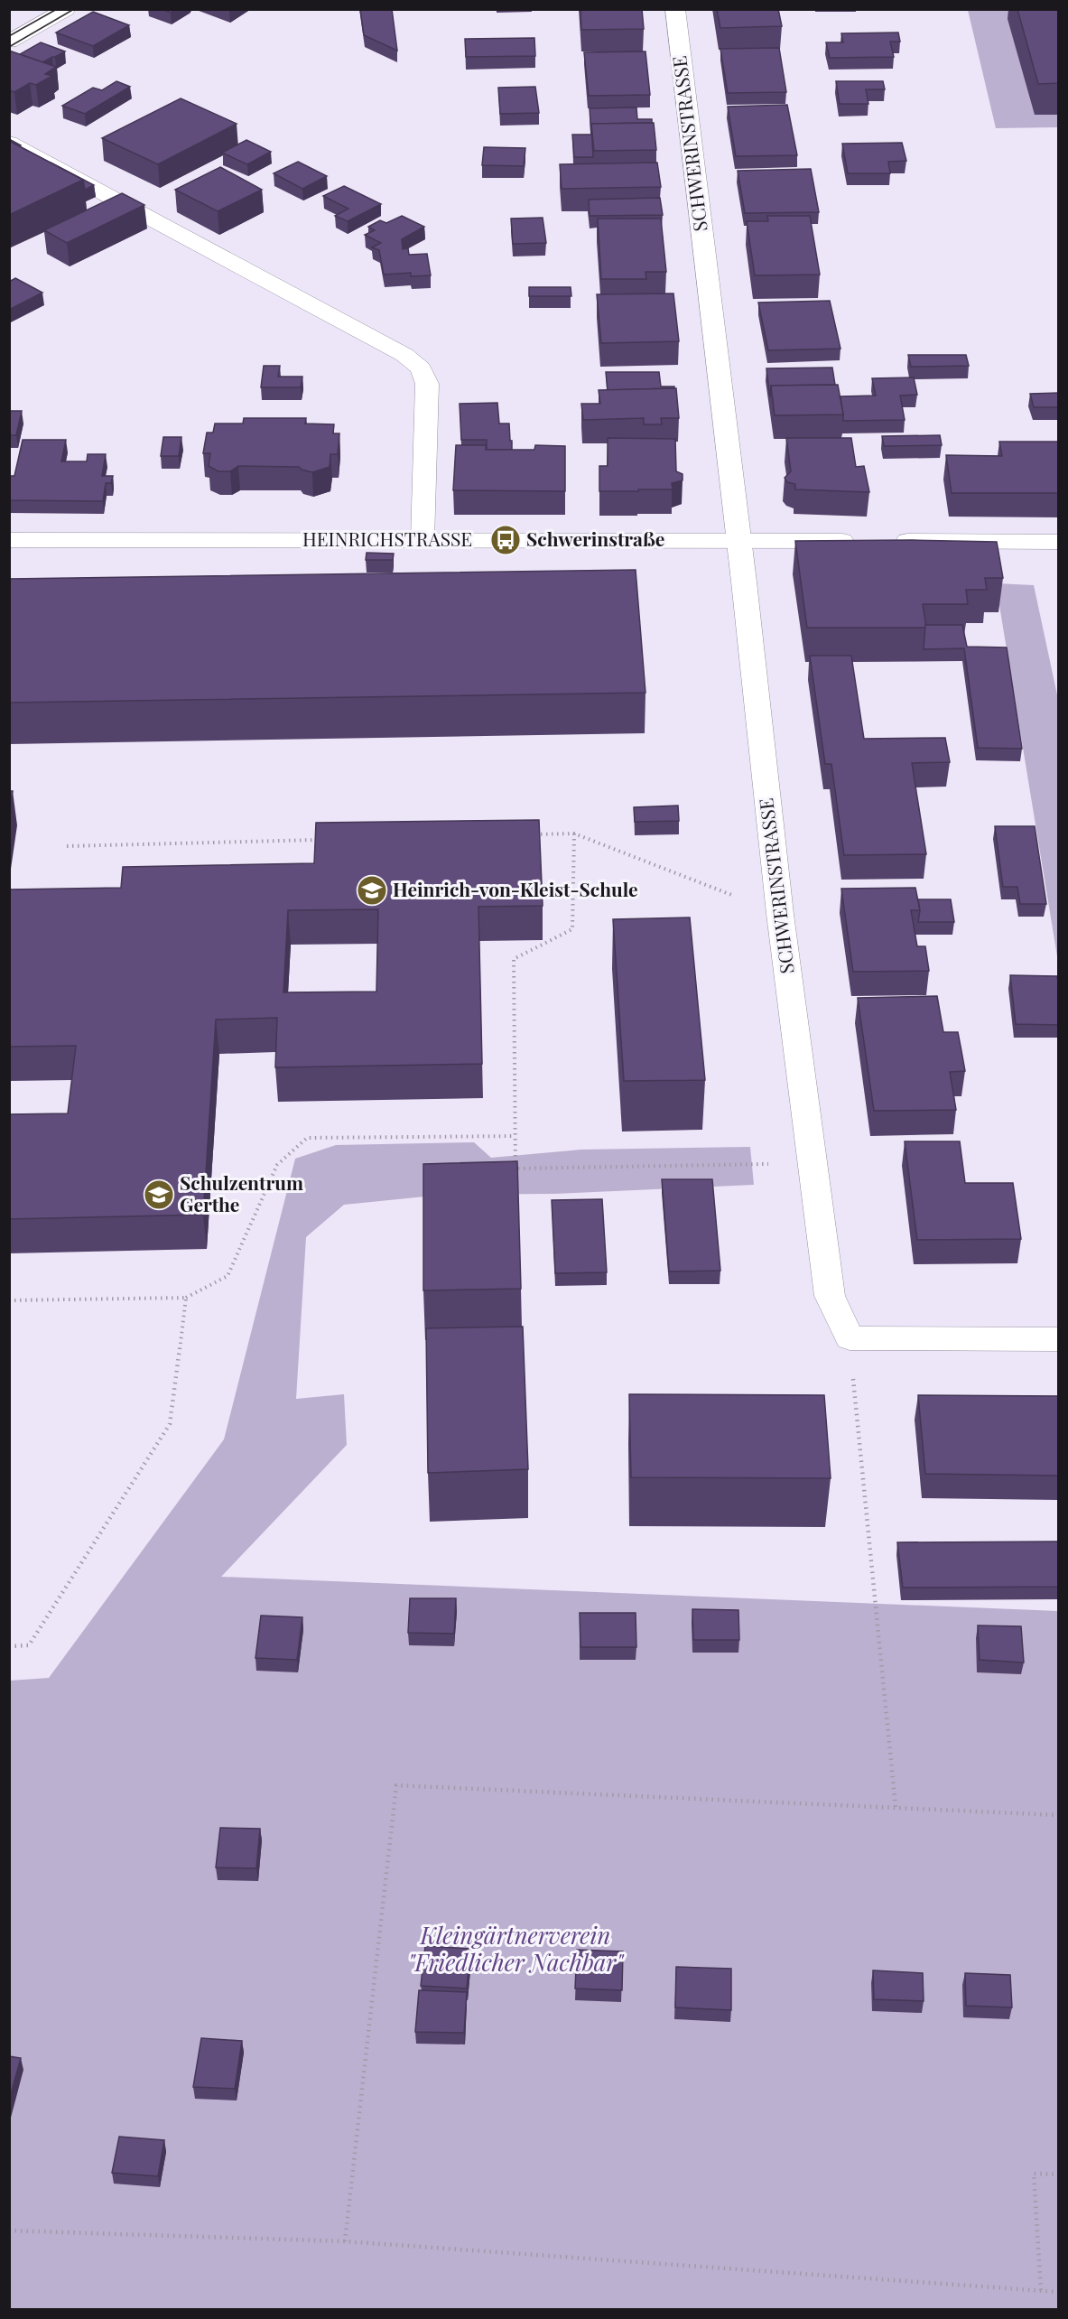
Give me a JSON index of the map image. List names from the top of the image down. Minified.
{"streets":{"street":["SCHWERINSTRASSE","HEINRICHSTRASSE"]},"crossings":[["SCHWERINSTRASSE","HEINRICHSTRASSE"]],"parks":["Kleingärtnerverein \"Friedlicher Nachbar\""],"places":{"bus stop":["Schwerinstraße"],"school or university":["Heinrich-von-Kleist-Schule","Schulzentrum Gerthe"]}}
